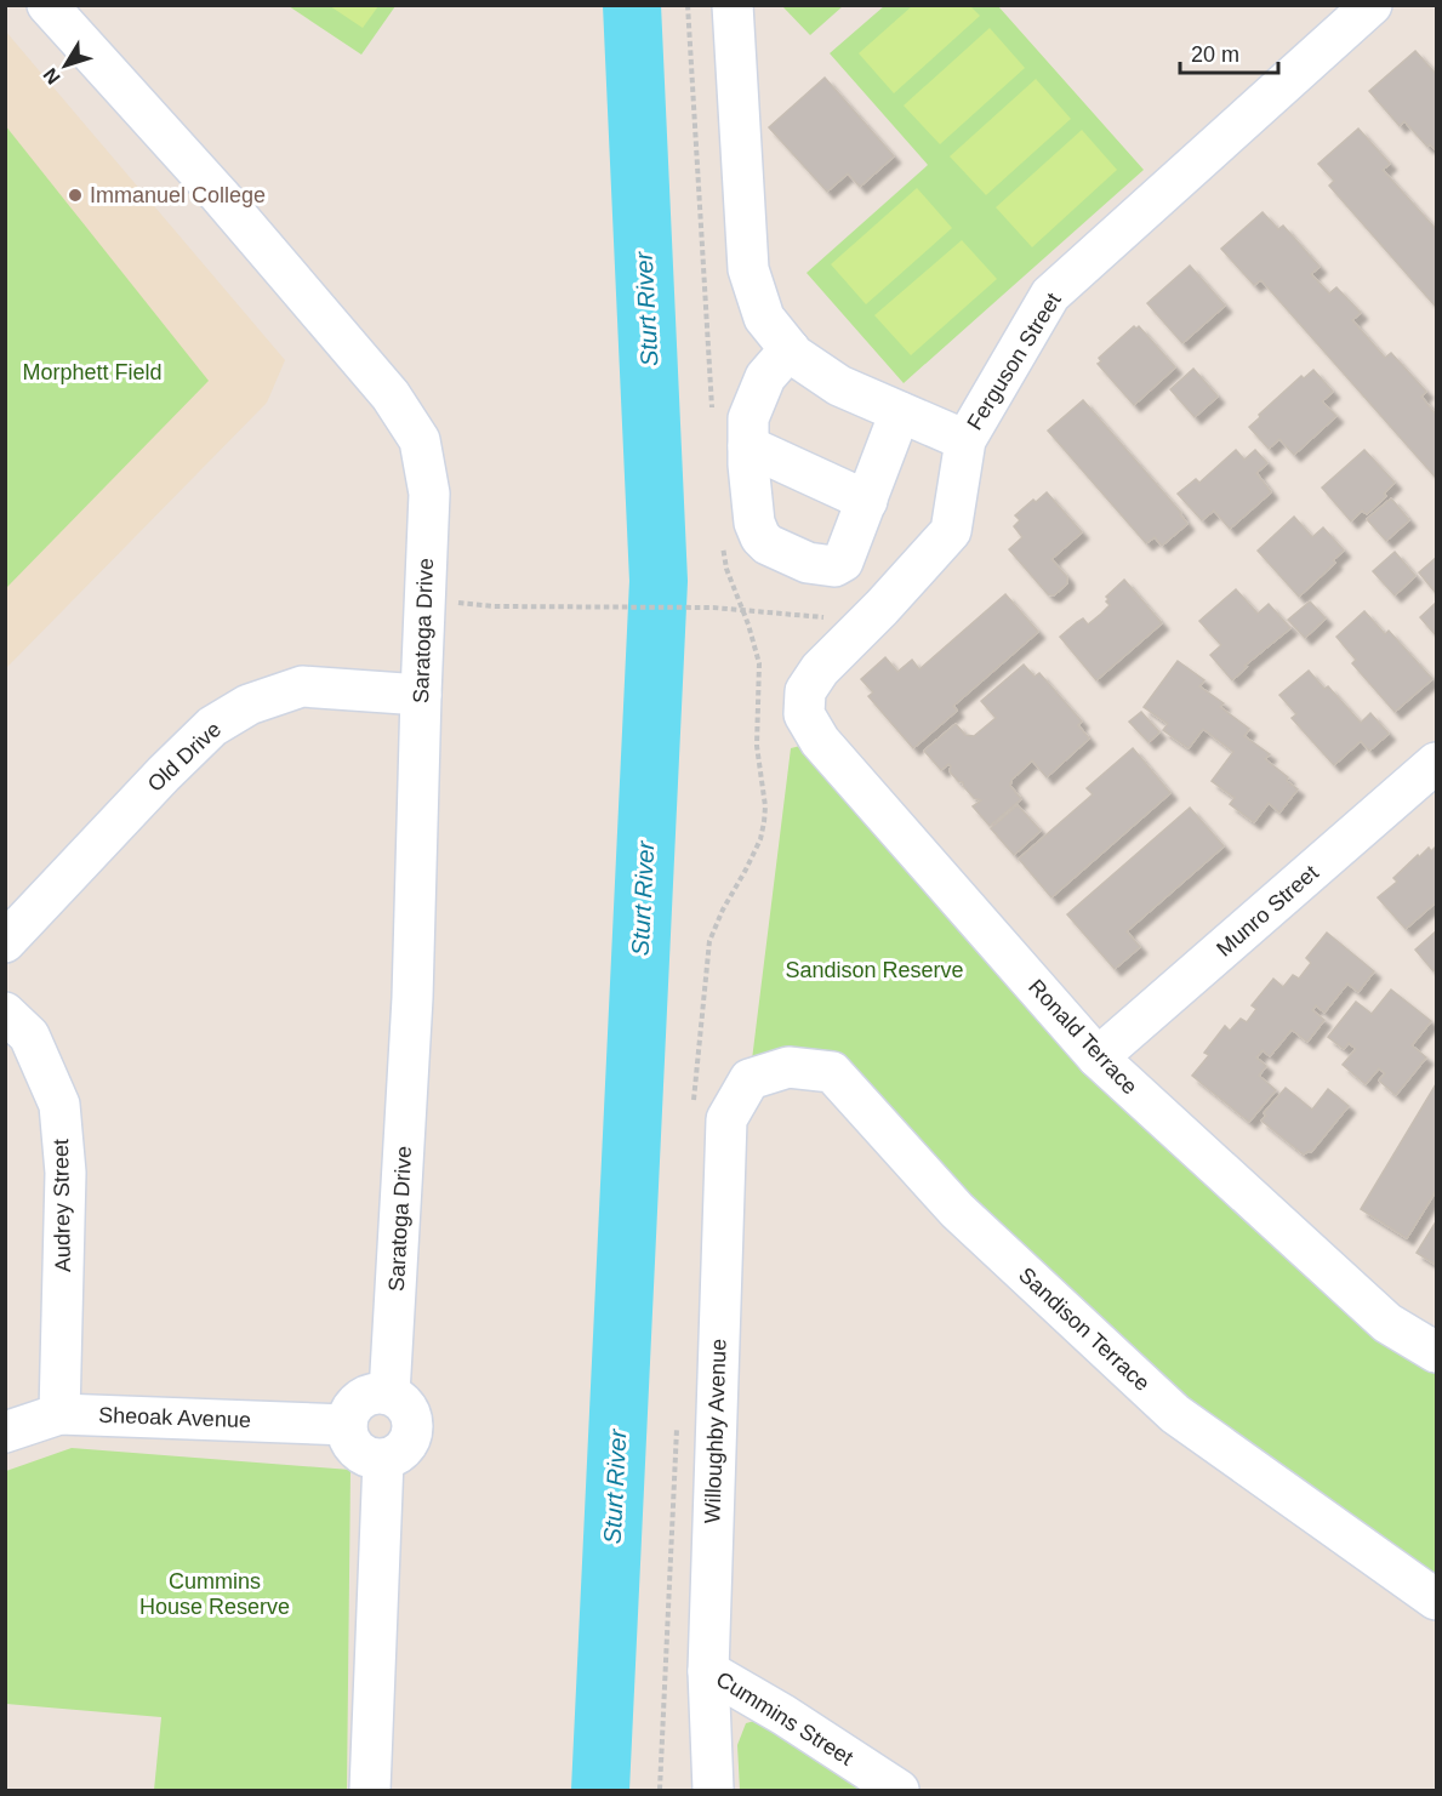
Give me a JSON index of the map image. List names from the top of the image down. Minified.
{"streets":{"street":["Ferguson Street","Saratoga Drive","Old Drive","Munro Street","Ronald Terrace","Audrey Street","Sandison Terrace","Sheoak Avenue","Willoughby Avenue","Cummins Street"]},"crossings":[["Ferguson Street","Ronald Terrace"],["Saratoga Drive","Old Drive"],["Saratoga Drive","Sheoak Avenue"],["Munro Street","Ronald Terrace"],["Audrey Street","Sheoak Avenue"],["Sandison Terrace","Willoughby Avenue"],["Willoughby Avenue","Cummins Street"]],"water":["Sturt River"],"parks":["Morphett Field","Sandison Reserve","Cummins House Reserve"],"places":["Immanuel College"],"scale_bar":"20 m","north":"bottom left"}
